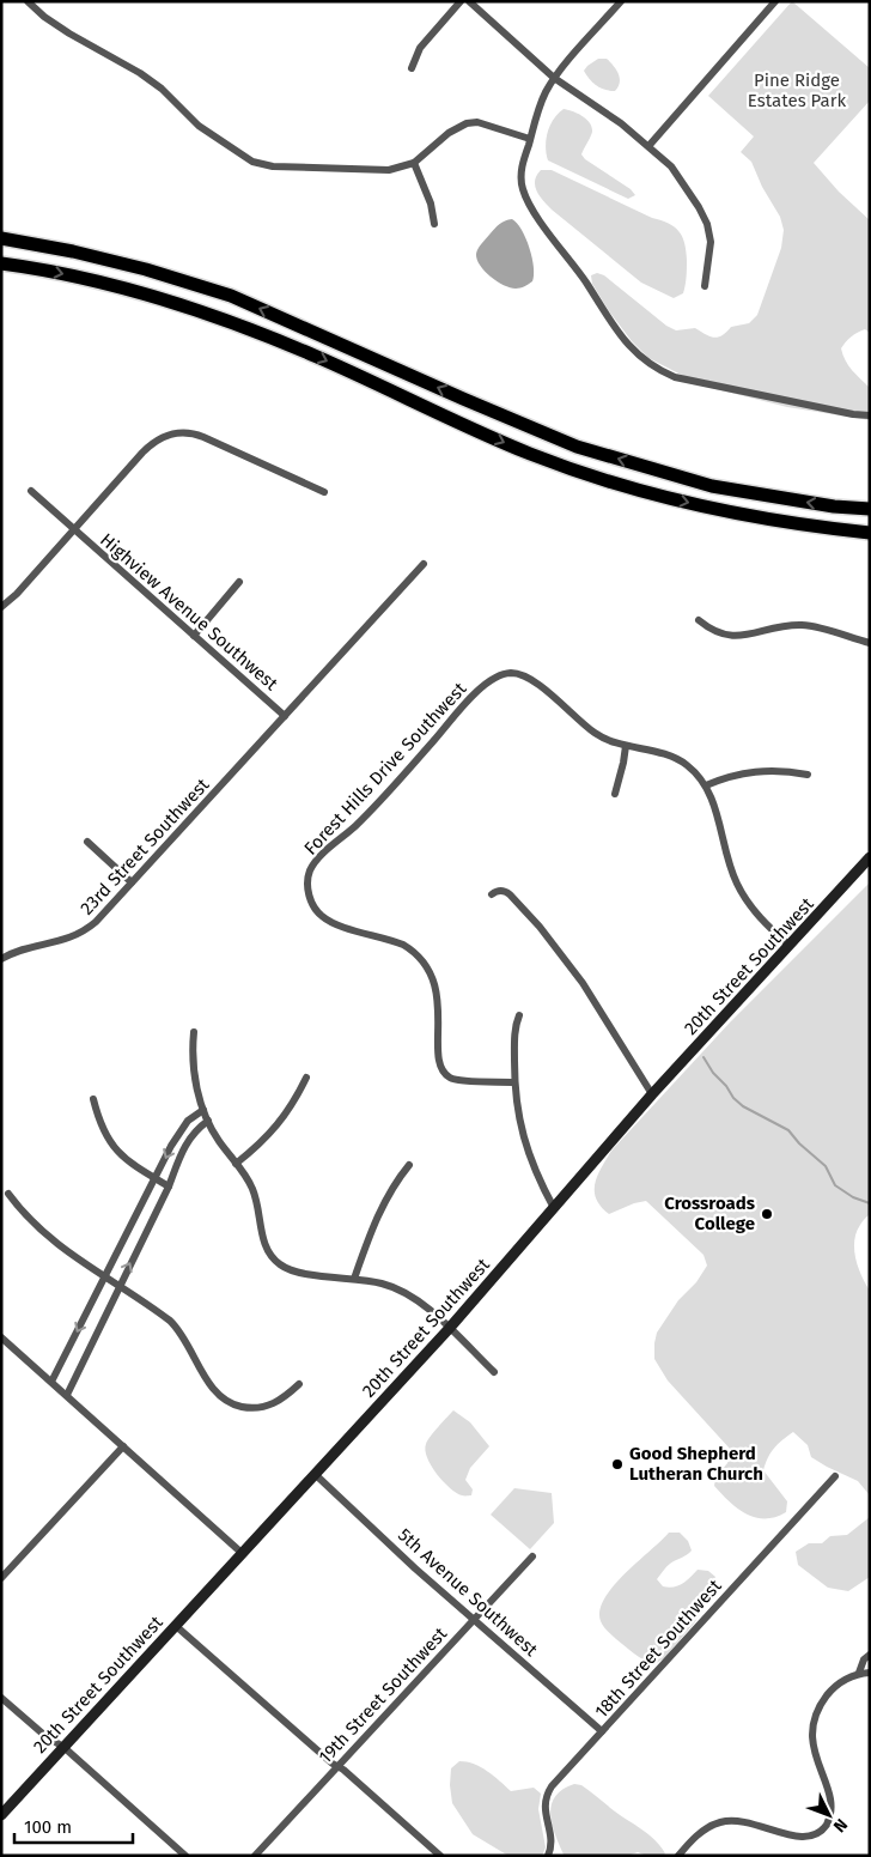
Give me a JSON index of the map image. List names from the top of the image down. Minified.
{"streets":{"street":["Highview Avenue Southwest","Forest Hills Drive Southwest","23rd Street Southwest","20th Street Southwest","5th Avenue Southwest","18th Street Southwest","19th Street Southwest"]},"crossings":[["Highview Avenue Southwest","23rd Street Southwest"],["Forest Hills Drive Southwest","20th Street Southwest"],["20th Street Southwest","5th Avenue Southwest"],["5th Avenue Southwest","18th Street Southwest"],["5th Avenue Southwest","19th Street Southwest"]],"parks":["Pine Ridge Estates Park"],"places":["Crossroads College","Good Shepherd Lutheran Church"],"scale_bar":"100 m","north":"bottom right"}
